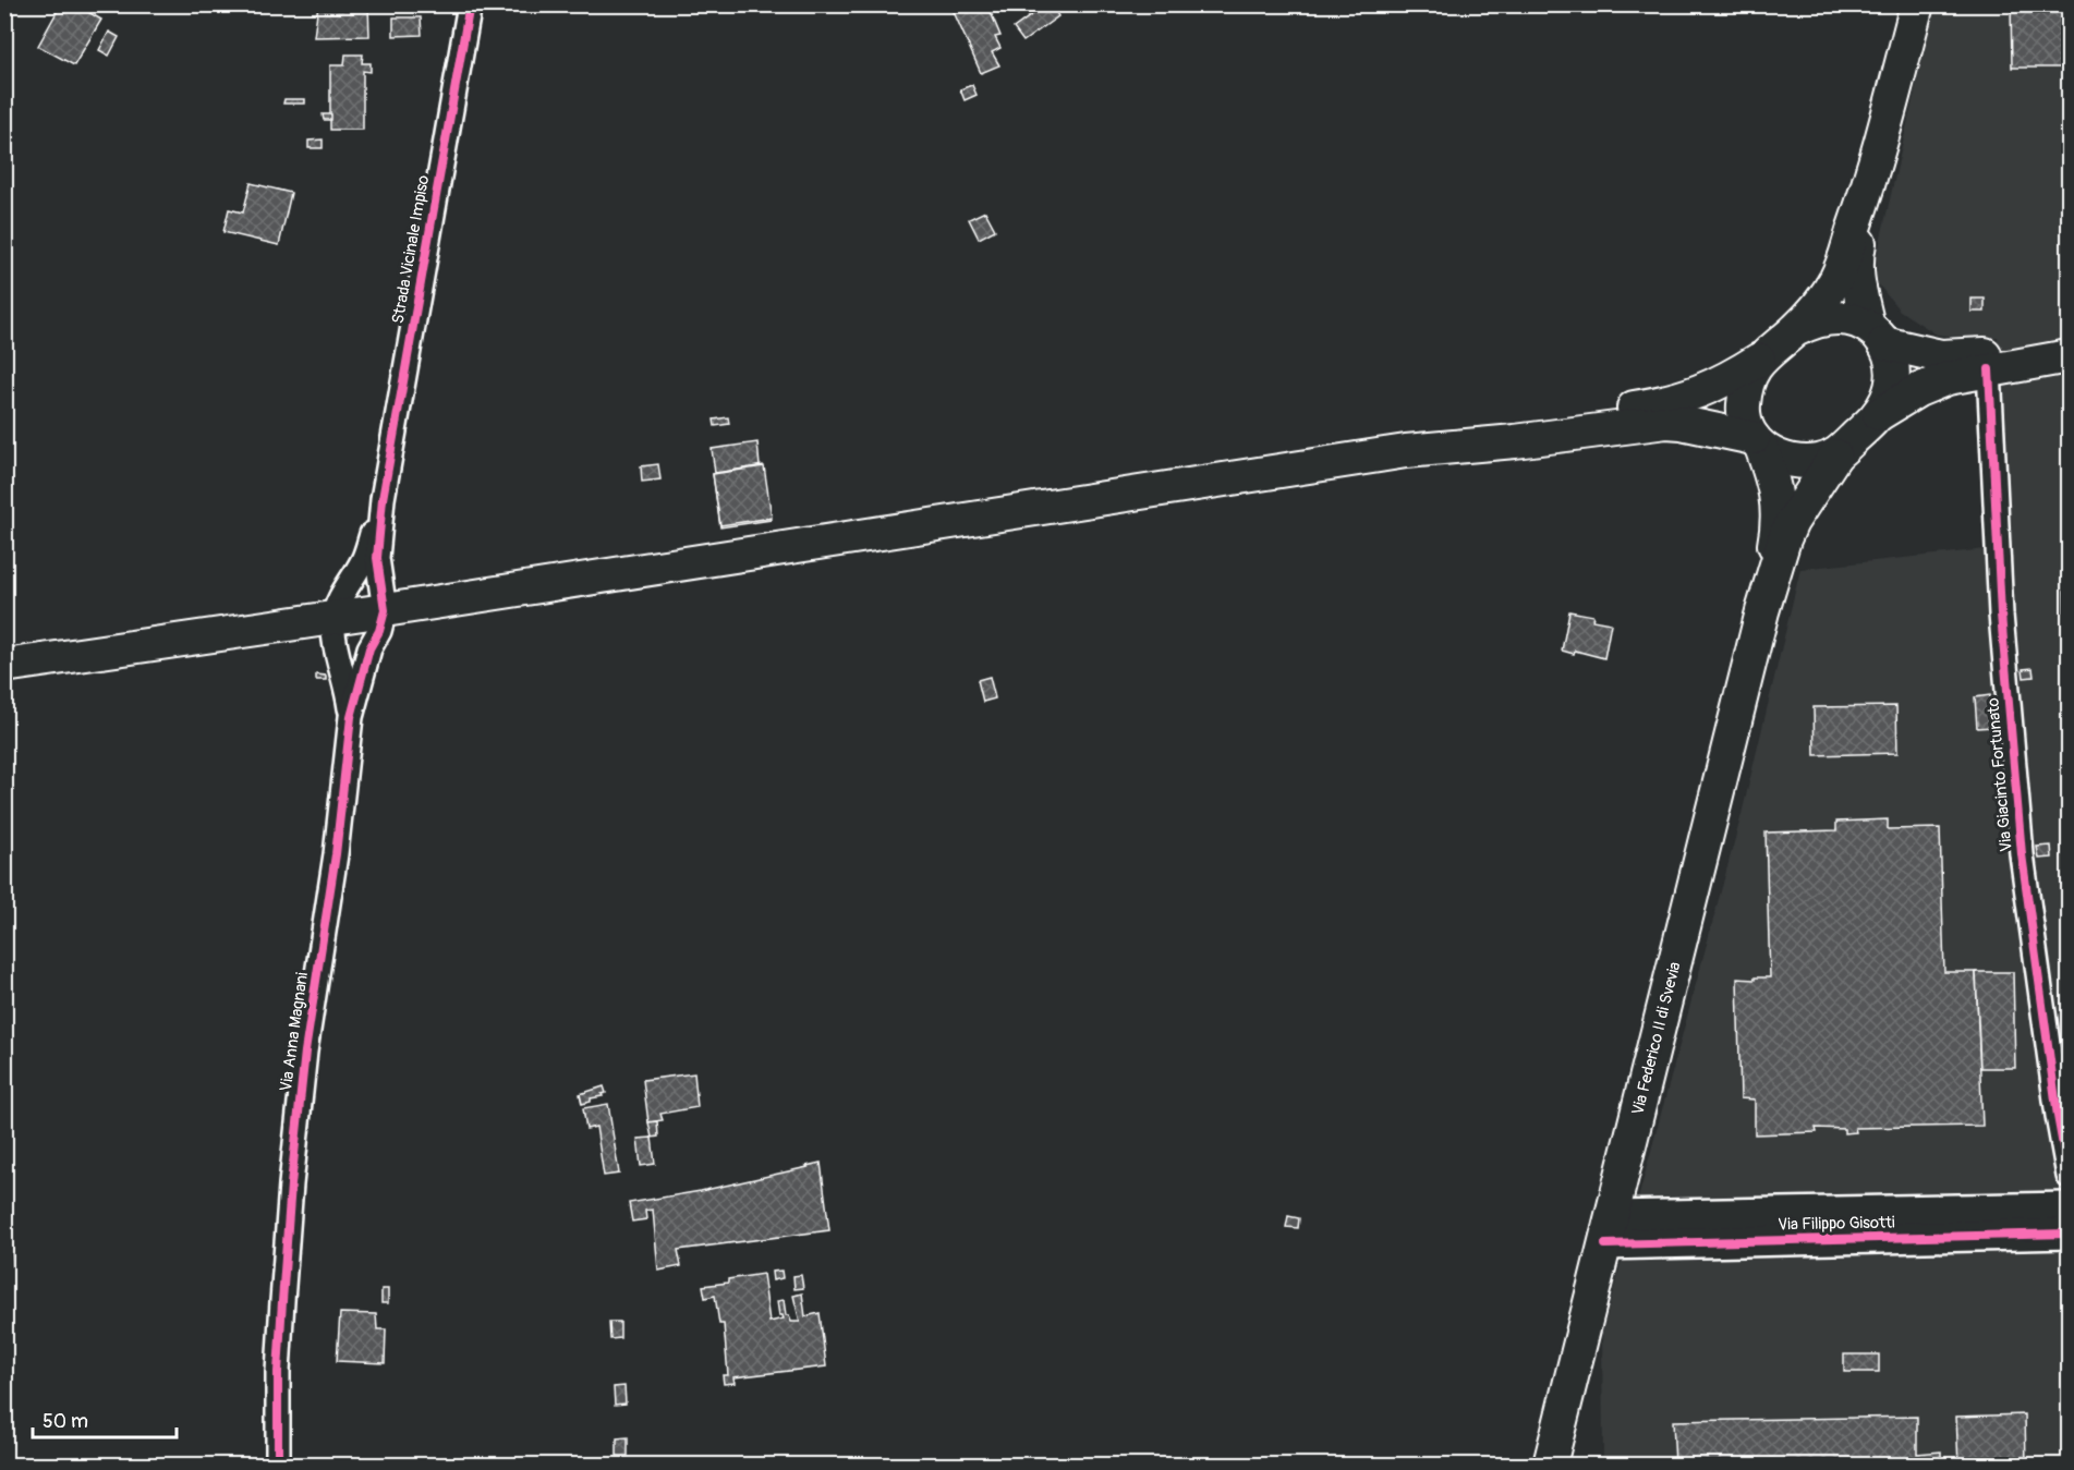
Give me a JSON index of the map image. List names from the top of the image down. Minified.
{"streets":{"main road":["Via Federico II di Svevia"],"street":["Strada Vicinale Impiso","Via Giacinto Fortunato","Via Anna Magnani","Via Filippo Gisotti"]},"crossings":[["Via Federico II di Svevia","Via Filippo Gisotti"]],"scale_bar":"50 m"}
